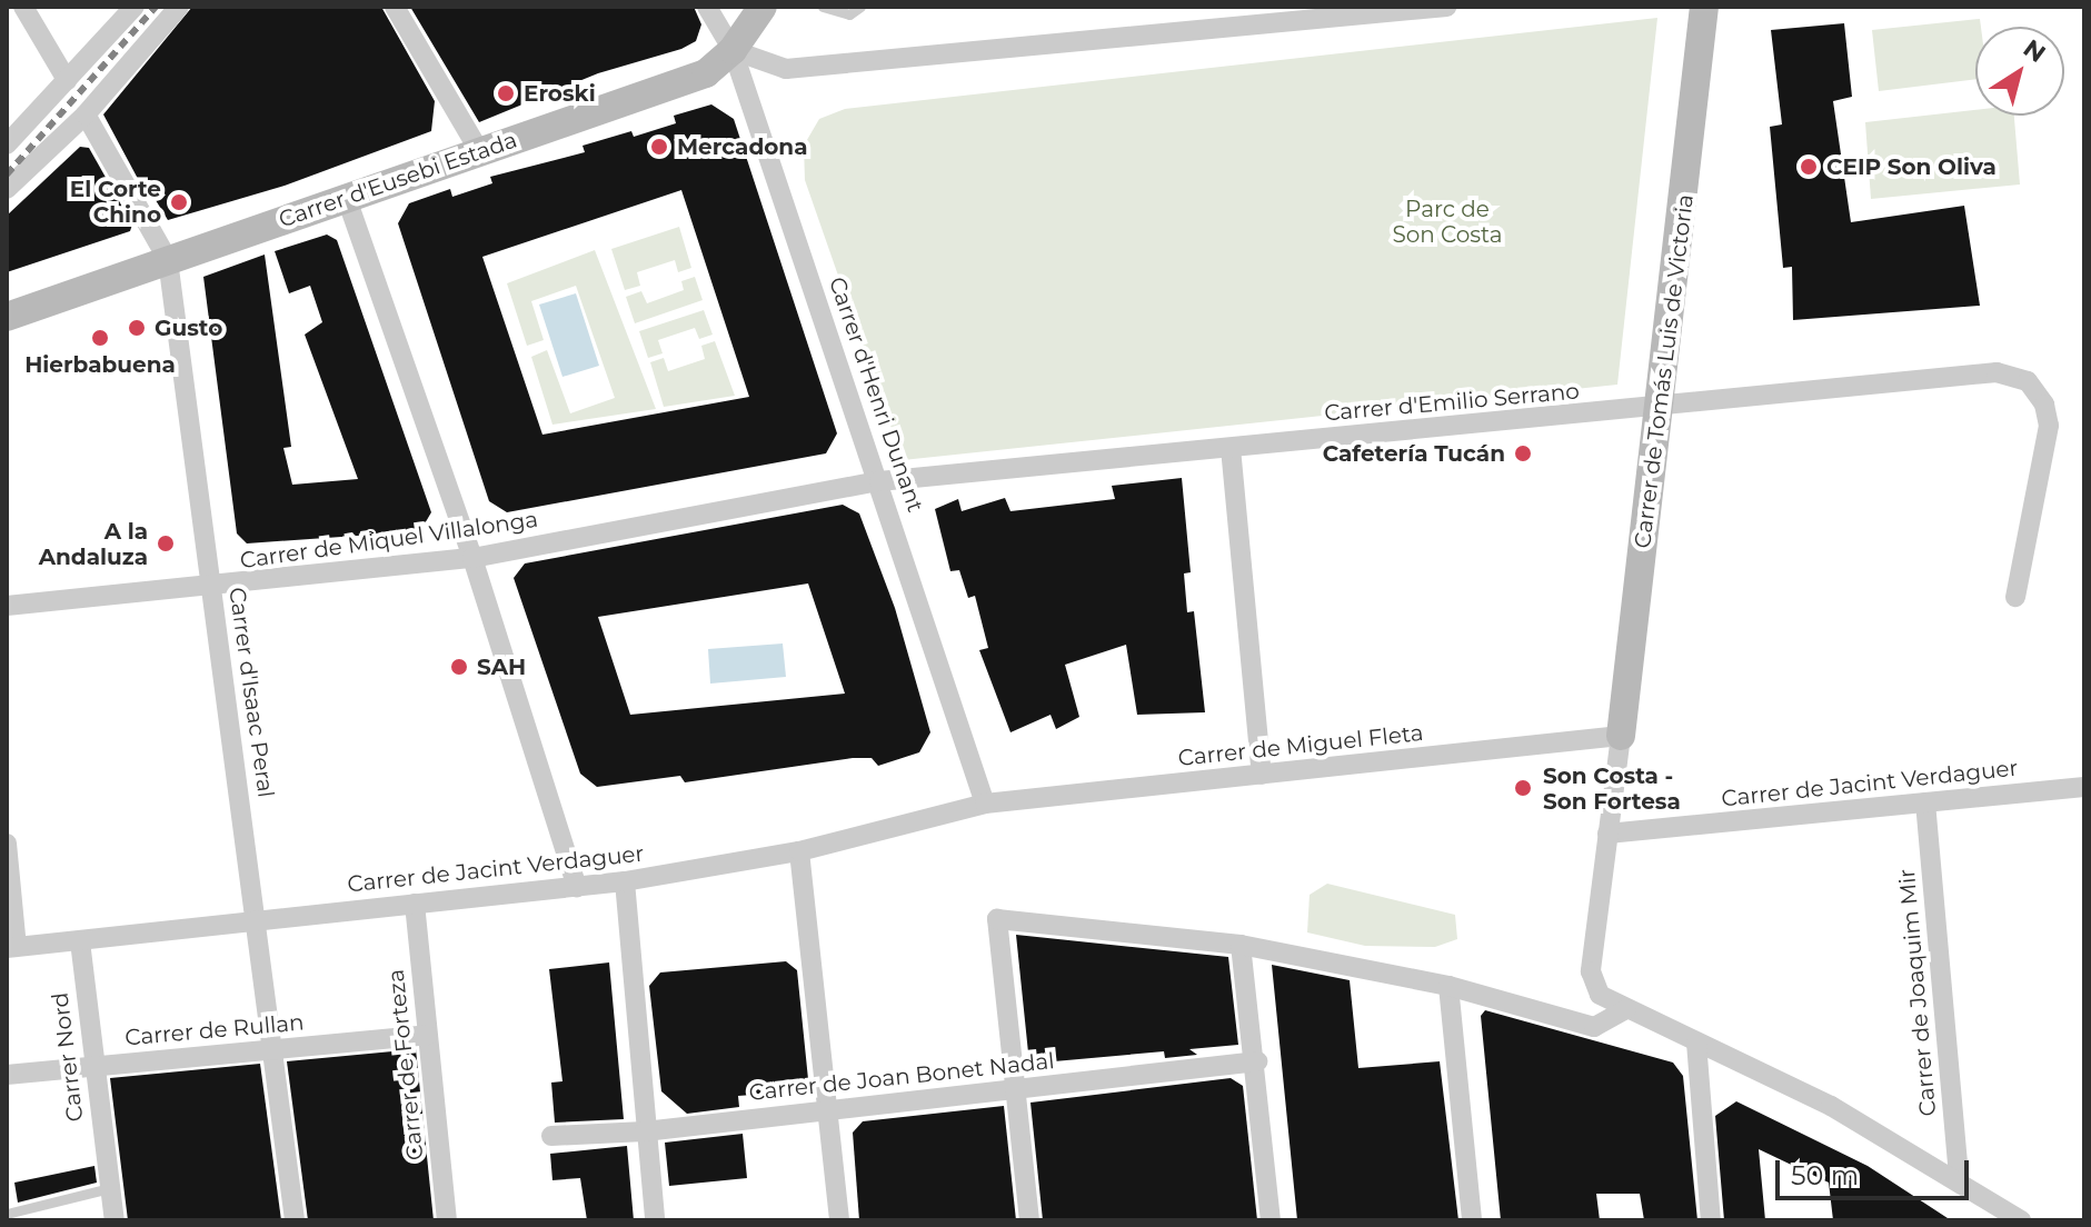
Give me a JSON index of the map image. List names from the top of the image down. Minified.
{"streets":{"main road":["Carrer d'Eusebi Estada","Carrer de Tomás Luis de Victoria"],"street":["Carrer d'Henri Dunant","Carrer d'Emilio Serrano","Carrer de Miquel Villalonga","Carrer d'Isaac Peral","Carrer de Miguel Fleta","Carrer de Jacint Verdaguer","Carrer de Joaquim Mir","Carrer de Rullan","Carrer Nord","Carrer de Forteza","Carrer de Joan Bonet Nadal"]},"crossings":[["Carrer d'Eusebi Estada","Carrer d'Henri Dunant"],["Carrer d'Eusebi Estada","Carrer d'Isaac Peral"],["Carrer de Tomás Luis de Victoria","Carrer d'Emilio Serrano"],["Carrer de Tomás Luis de Victoria","Carrer de Miguel Fleta"],["Carrer d'Henri Dunant","Carrer d'Emilio Serrano"],["Carrer d'Henri Dunant","Carrer de Miquel Villalonga"],["Carrer d'Henri Dunant","Carrer de Miguel Fleta"],["Carrer d'Henri Dunant","Carrer de Jacint Verdaguer"],["Carrer d'Emilio Serrano","Carrer de Miquel Villalonga"],["Carrer de Miquel Villalonga","Carrer d'Isaac Peral"],["Carrer d'Isaac Peral","Carrer de Jacint Verdaguer"],["Carrer d'Isaac Peral","Carrer de Rullan"],["Carrer de Miguel Fleta","Carrer de Jacint Verdaguer"],["Carrer de Jacint Verdaguer","Carrer de Joaquim Mir"],["Carrer de Jacint Verdaguer","Carrer Nord"],["Carrer de Jacint Verdaguer","Carrer de Forteza"],["Carrer de Rullan","Carrer Nord"],["Carrer de Rullan","Carrer de Forteza"]],"parks":["Parc de Son Costa"],"places":["Eroski","Mercadona","CEIP Son Oliva","El Corte Chino","Gusto","Hierbabuena","Cafetería Tucán","A la Andaluza","SAH","Son Costa - Son Fortesa"],"scale_bar":"50 m","north":"top right"}
